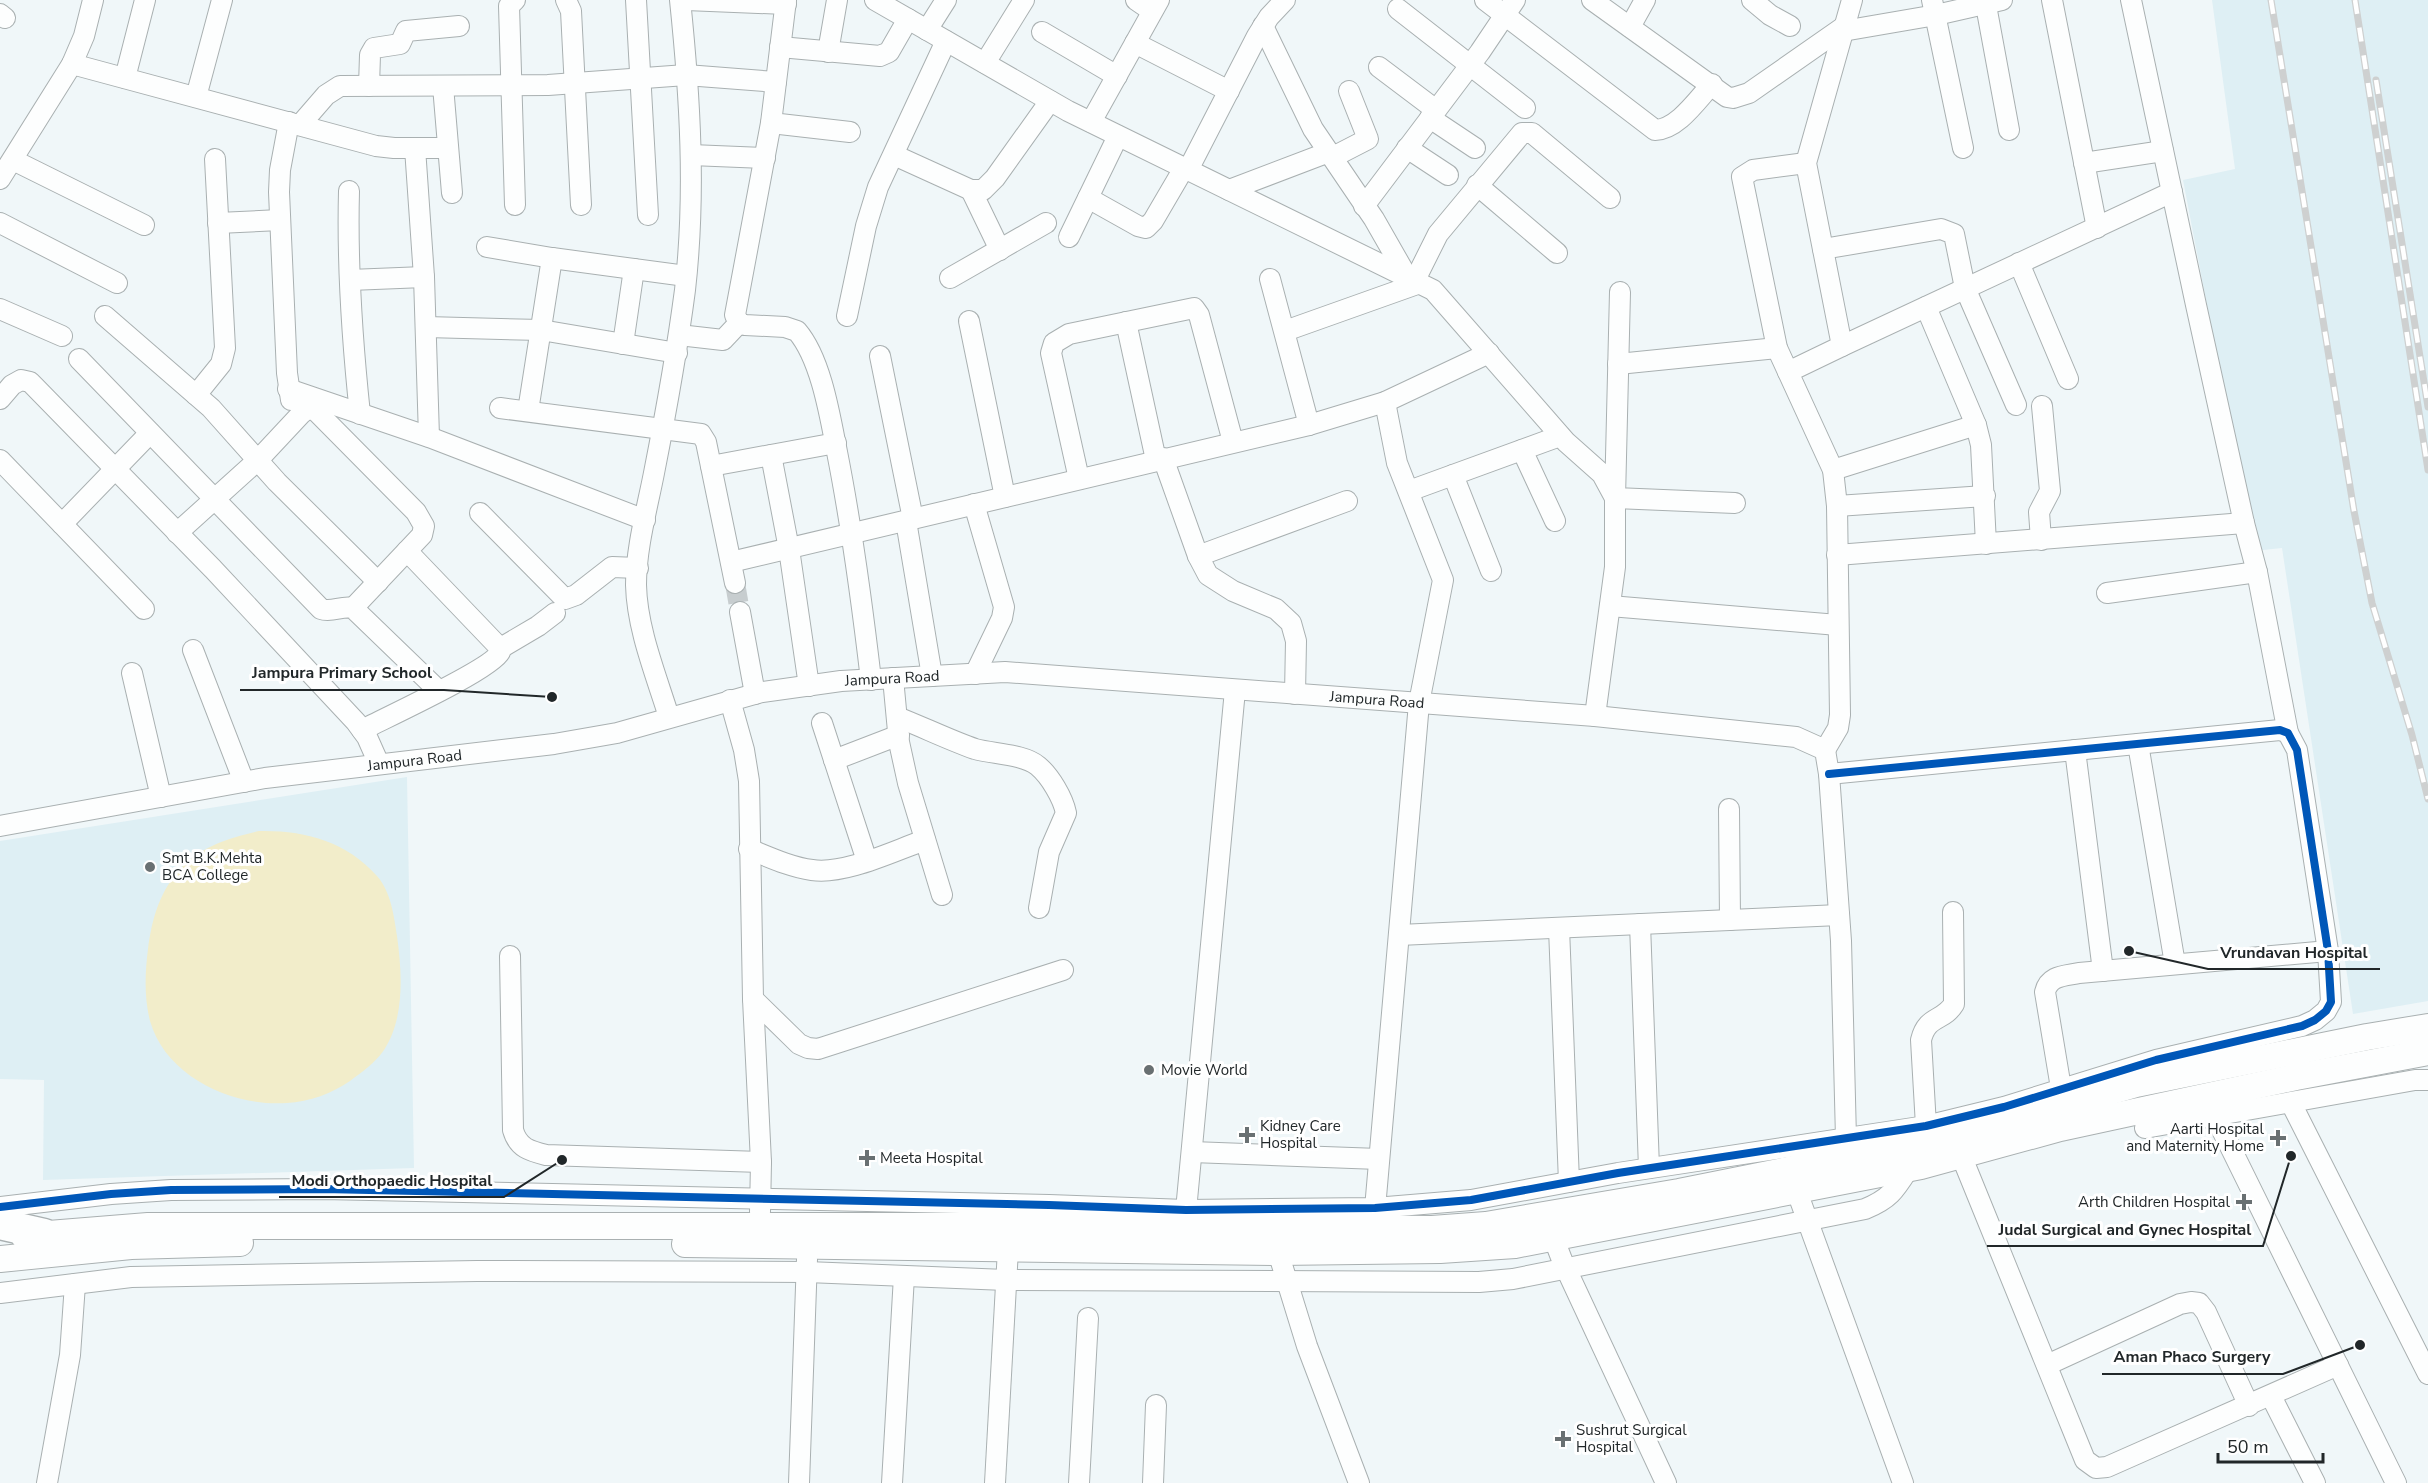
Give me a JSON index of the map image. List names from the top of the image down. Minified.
{"streets":{"street":["Jampura Road"]},"places":{"other":["Jampura Primary School","Smt B.K.Mehta BCA College","Vrundavan Hospital","Movie World","Judal Surgical and Gynec Hospital","Modi Orthopaedic Hospital","Aman Phaco Surgery"],"health":["Kidney Care Hospital","Aarti Hospital and Maternity Home","Meeta Hospital","Arth Children Hospital","Sushrut Surgical Hospital"]},"scale_bar":"50 m"}
